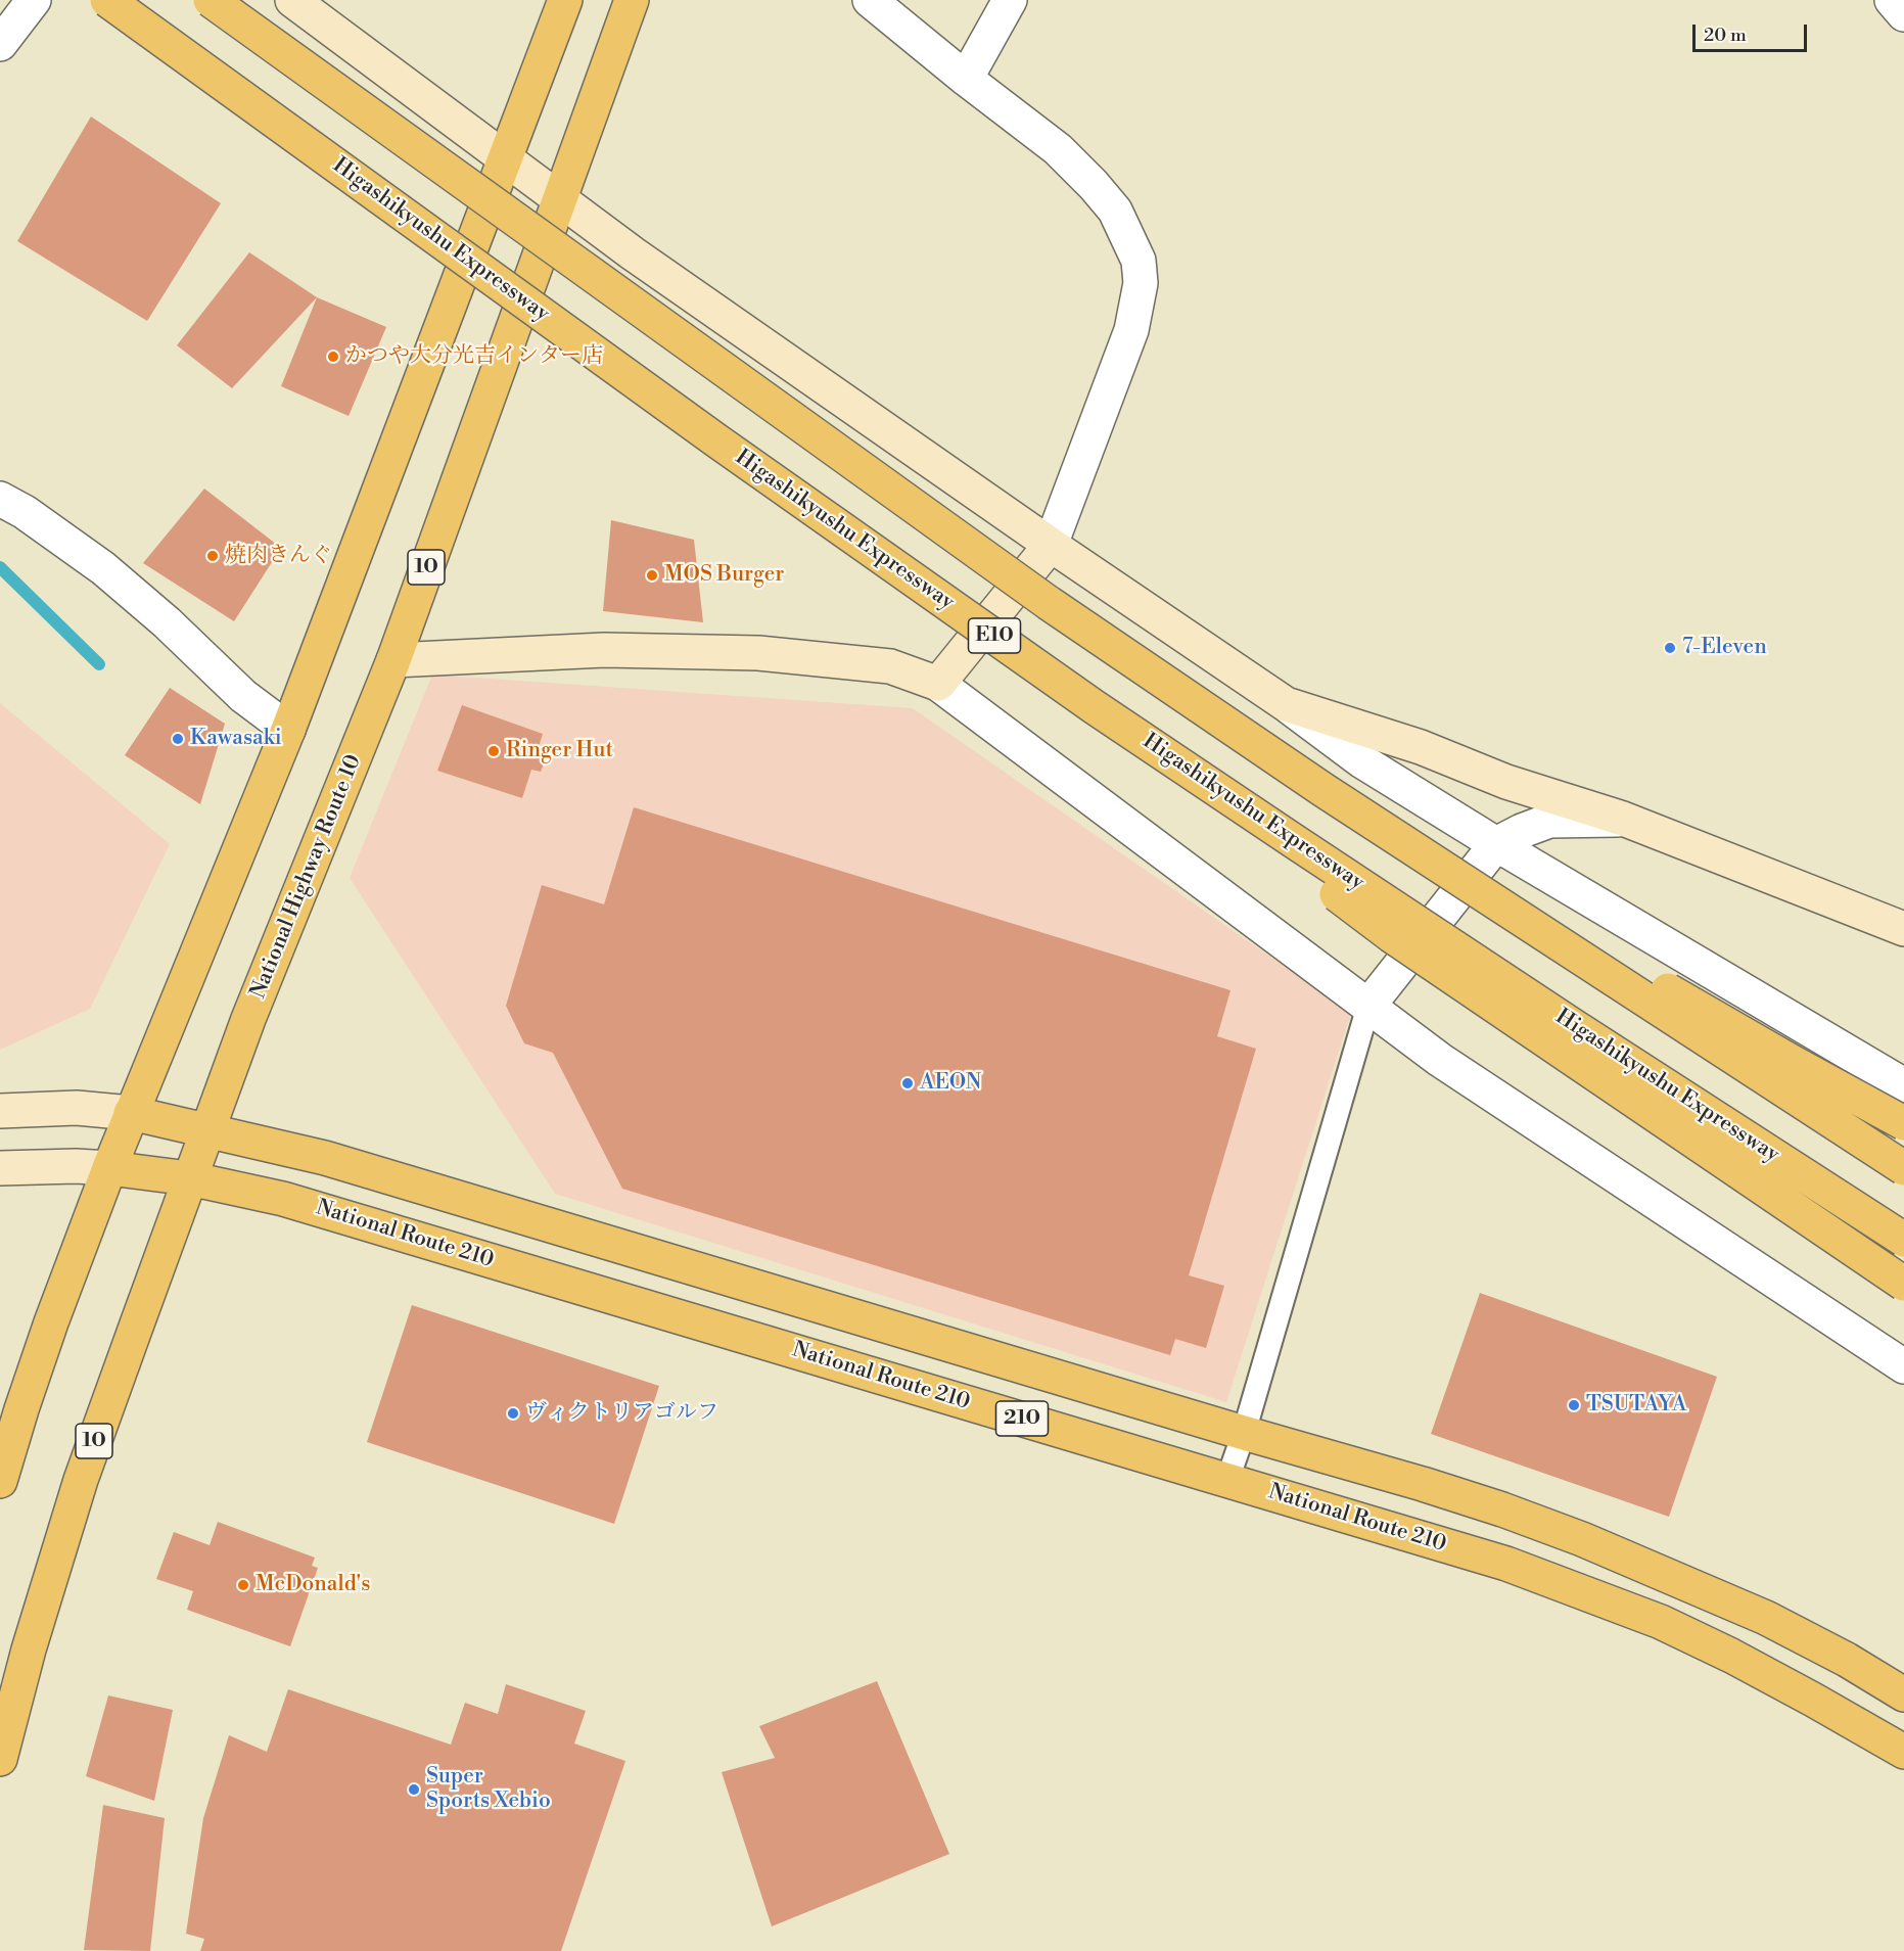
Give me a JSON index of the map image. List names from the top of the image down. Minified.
{"streets":{"highway":["Higashikyushu Expressway","10","E10","National Highway Route 10","National Route 210","210"]},"crossings":[["National Highway Route 10","National Route 210"],["National Highway Route 10","210"]],"places":["かつや大分光吉インター店","焼肉きんぐ","MOS Burger","7-Eleven","Kawasaki","Ringer Hut","AEON","TSUTAYA","ヴィクトリアゴルフ","McDonald's","Super Sports Xebio"],"scale_bar":"20 m"}
